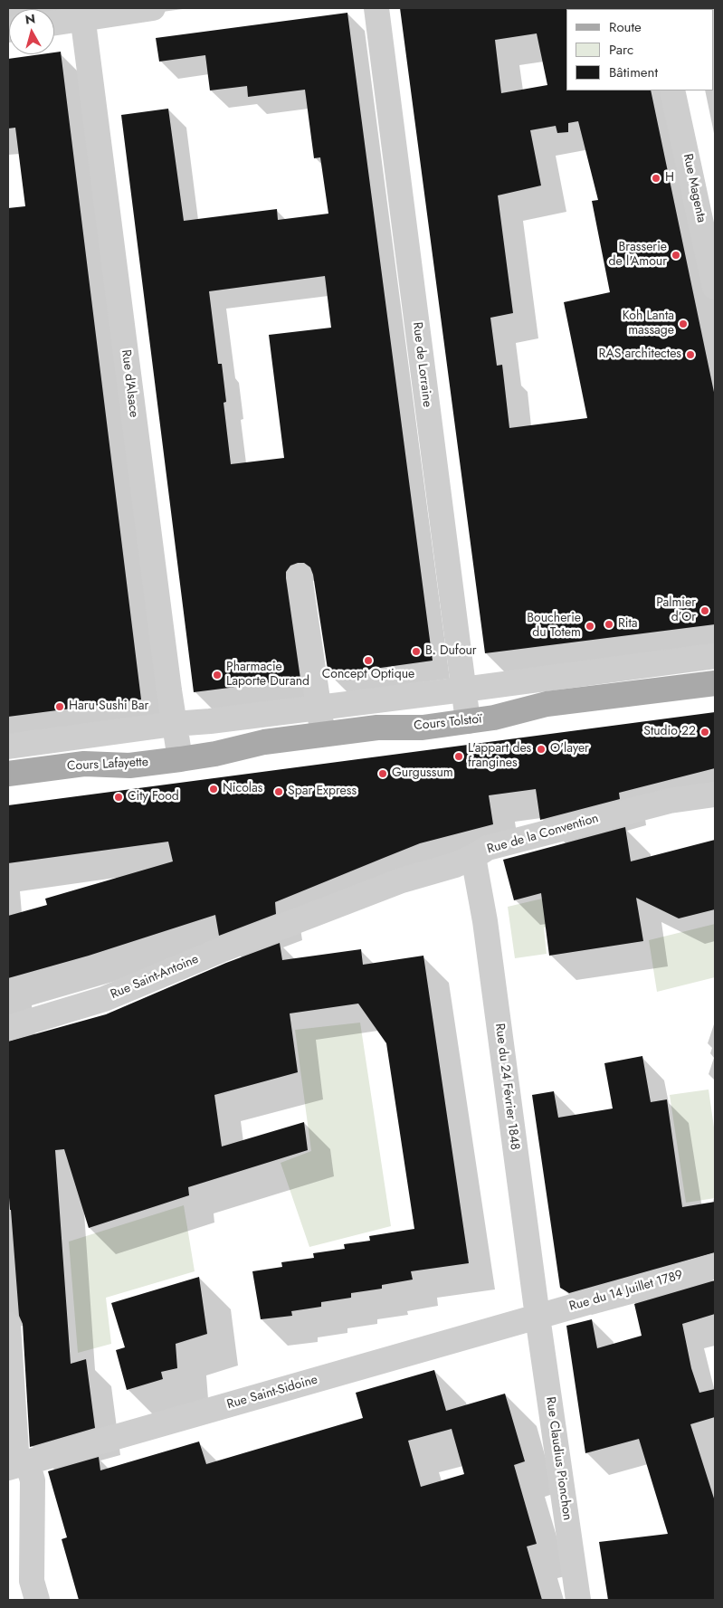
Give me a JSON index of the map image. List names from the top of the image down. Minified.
{"streets":{"main road":["Cours Tolstoï","Cours Lafayette"],"street":["Rue Magenta","Rue de Lorraine","Rue d'Alsace","Rue de la Convention","Rue Saint-Antoine","Rue du 24 Février 1848","Rue du 14 Juillet 1789","Rue Saint-Sidoine","Rue Claudius Pionchon"]},"crossings":[["Rue de Lorraine","Cours Tolstoï"],["Rue d'Alsace","Cours Tolstoï"],["Rue d'Alsace","Cours Lafayette"],["Cours Tolstoï","Cours Lafayette"],["Rue de la Convention","Rue Saint-Antoine"],["Rue de la Convention","Rue du 24 Février 1848"],["Rue du 24 Février 1848","Rue du 14 Juillet 1789"],["Rue du 24 Février 1848","Rue Saint-Sidoine"],["Rue du 24 Février 1848","Rue Claudius Pionchon"],["Rue du 14 Juillet 1789","Rue Saint-Sidoine"],["Rue du 14 Juillet 1789","Rue Claudius Pionchon"],["Rue Saint-Sidoine","Rue Claudius Pionchon"]],"places":["H","Brasserie de l'Amour","Koh Lanta massage","RAS architectes","Palmier d’Or","Rita","Boucherie du Totem","B. Dufour","Concept Optique","Pharmacie Laporte Durand","Haru Sushi Bar","Studio 22","O'layer","L'appart des frangines","Gurgussum","Nicolas","Spar Express","City Food"],"legend":["Route","Parc","Bâtiment"],"north":"top"}
